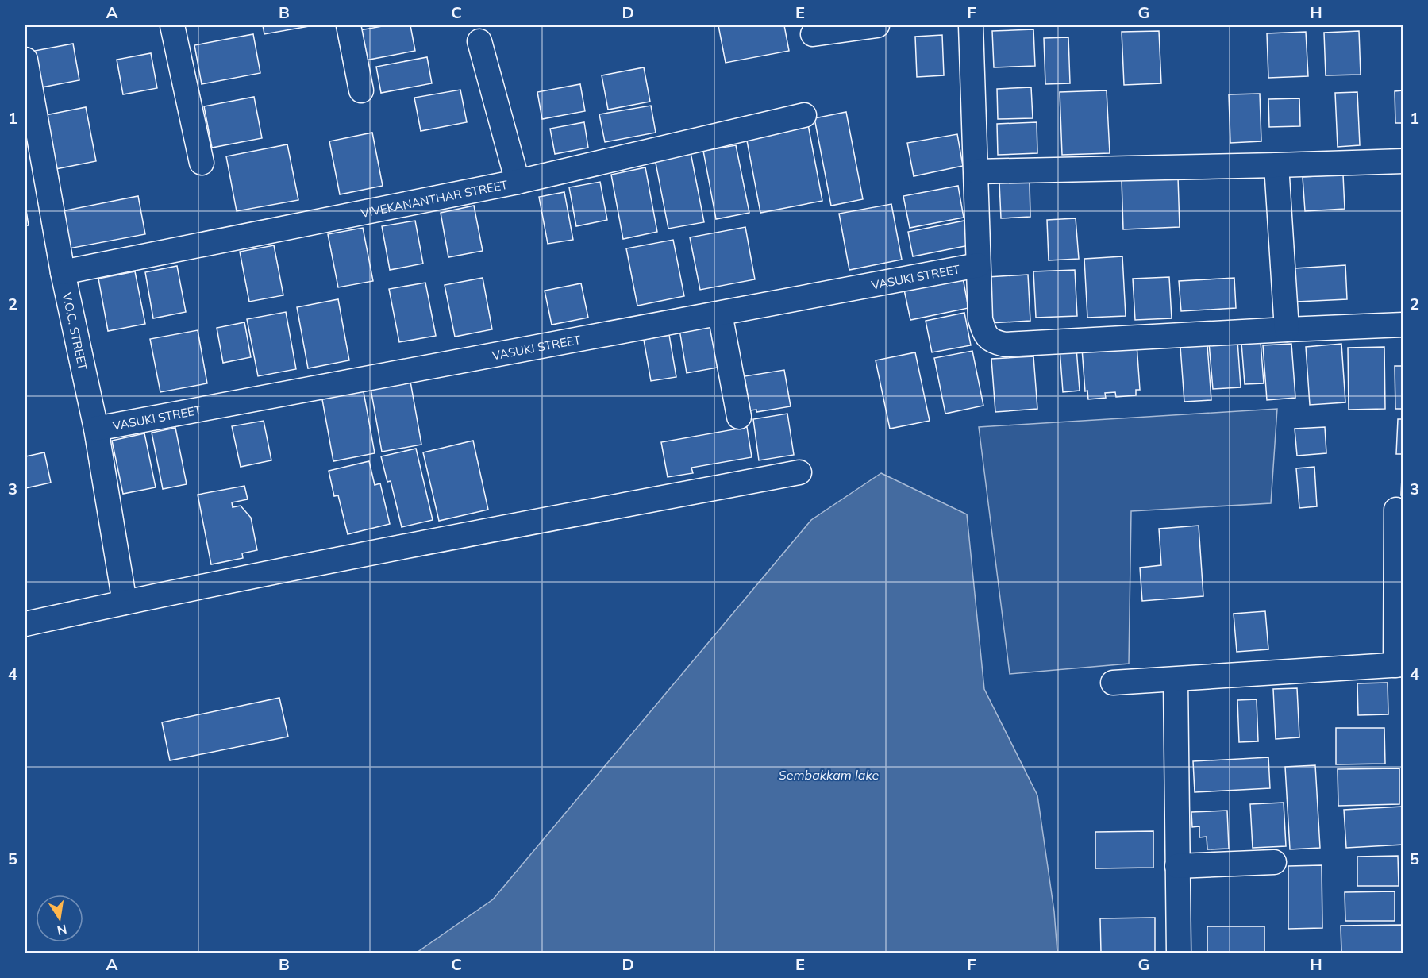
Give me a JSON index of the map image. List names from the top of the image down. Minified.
{"streets":{"street":["VIVEKANANTHAR STREET","VASUKI STREET","V.O.C. STREET"]},"crossings":[["VIVEKANANTHAR STREET","V.O.C. STREET"],["VASUKI STREET","V.O.C. STREET"]],"water":["Sembakkam lake"],"north":"bottom","grid":{"columns":["A","B","C","D","E","F","G","H"],"rows":["1","2","3","4","5"]}}
